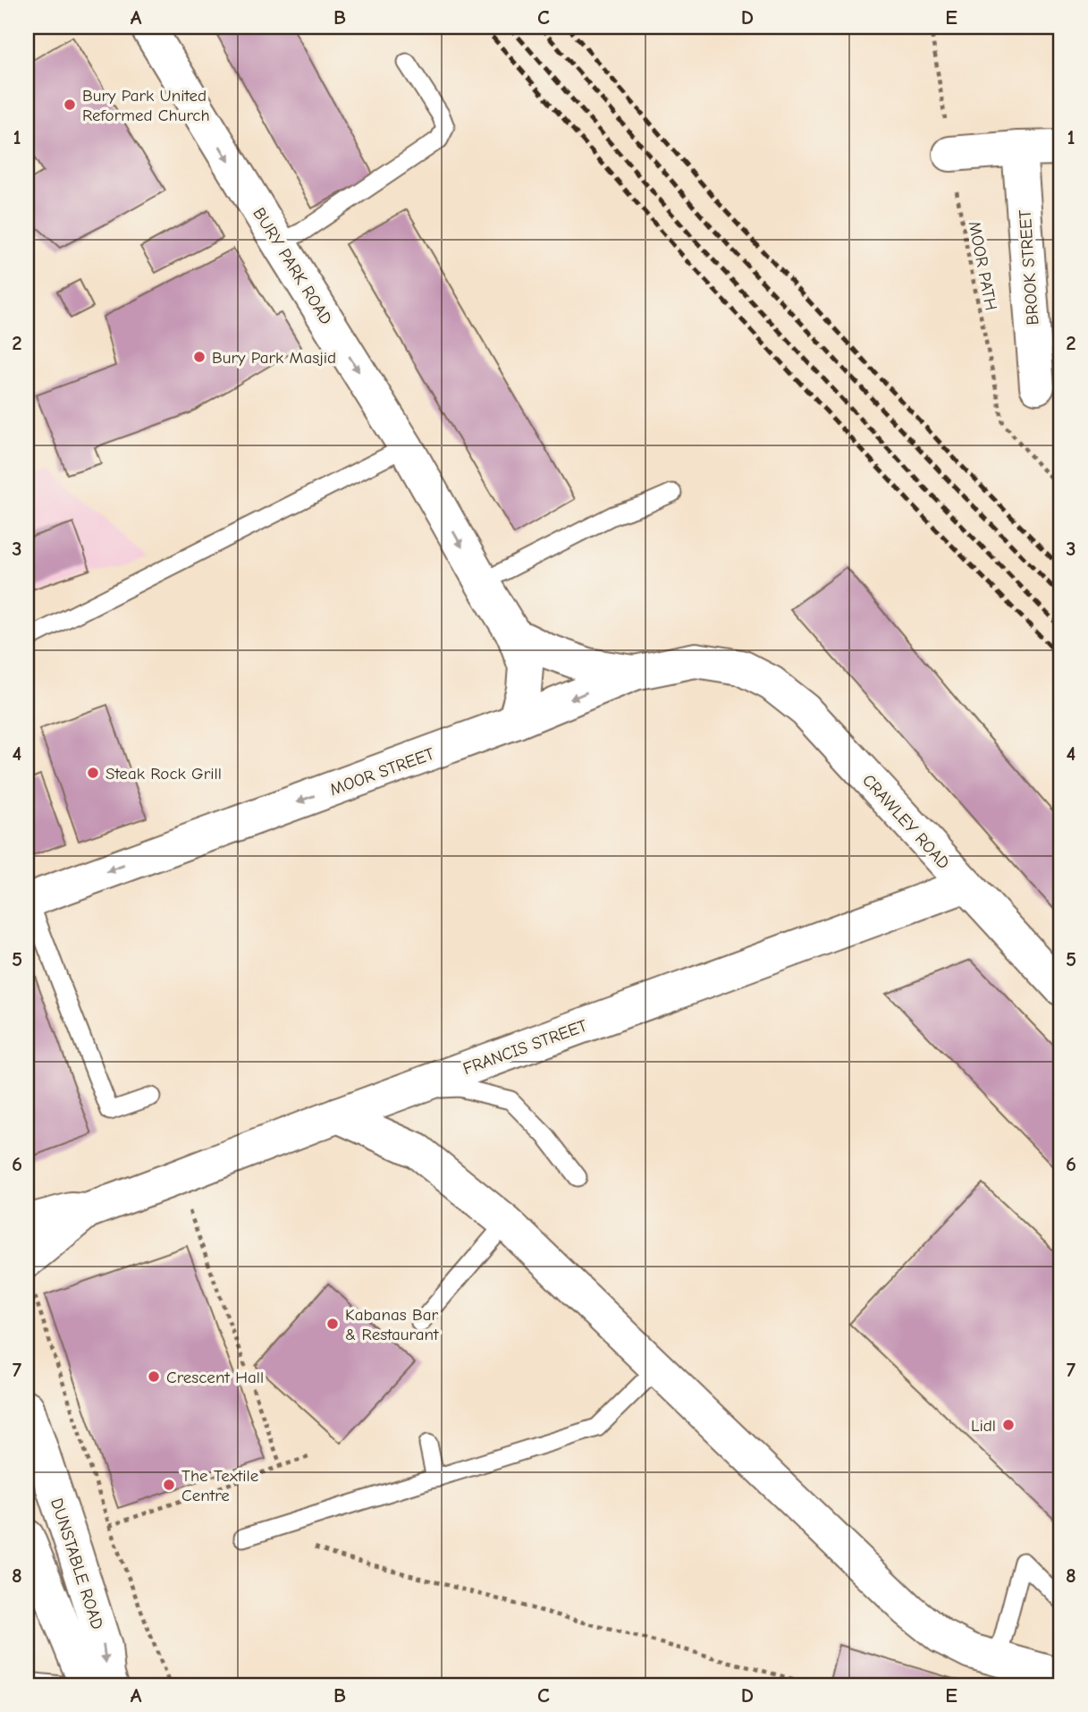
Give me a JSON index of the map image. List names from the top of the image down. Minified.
{"streets":{"street":["BURY PARK ROAD","BROOK STREET","MOOR STREET","CRAWLEY ROAD","FRANCIS STREET","DUNSTABLE ROAD"],"path":["MOOR PATH"]},"crossings":[["BURY PARK ROAD","MOOR STREET"],["MOOR STREET","CRAWLEY ROAD"],["CRAWLEY ROAD","FRANCIS STREET"]],"one_way":["BURY PARK ROAD","MOOR STREET"],"places":["Bury Park United Reformed Church","Bury Park Masjid","Steak Rock Grill","Kabanas Bar & Restaurant","Crescent Hall","Lidl","The Textile Centre"],"grid":{"columns":["A","B","C","D","E"],"rows":["1","2","3","4","5","6","7","8"]}}
